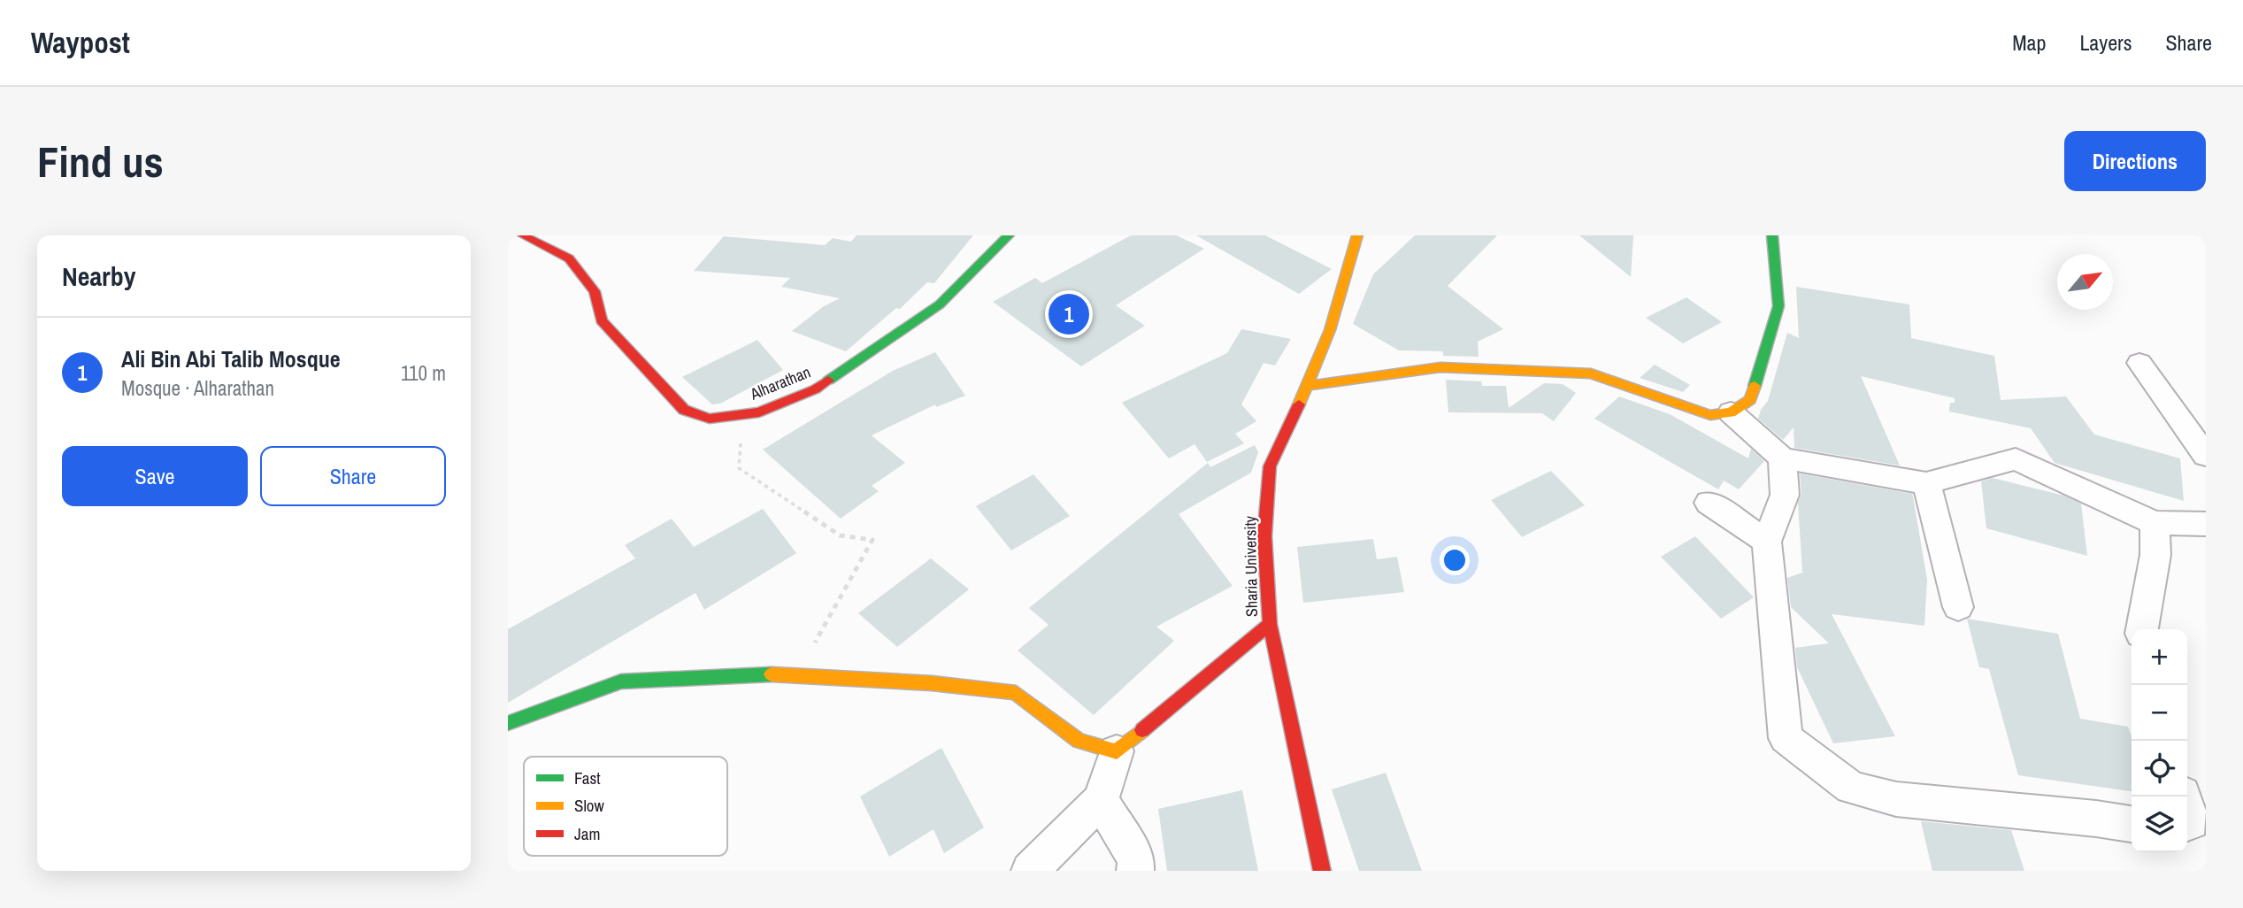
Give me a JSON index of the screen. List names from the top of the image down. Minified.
{"streets":{"street":["Alharathan","Sharia University"]},"legend":["Fast","Slow","Jam"],"north":"top right","page":{"header":"Waypost","nav":["Map","Layers","Share"],"buttons":["Directions",["Save","Share"]],"title":"Find us","heading":"Nearby","pins":"1","list":[{"mark":"1","name":"Ali Bin Abi Talib Mosque","note":"Mosque · Alharathan","value":"110 m"}],"map_buttons":["+","−"]}}
